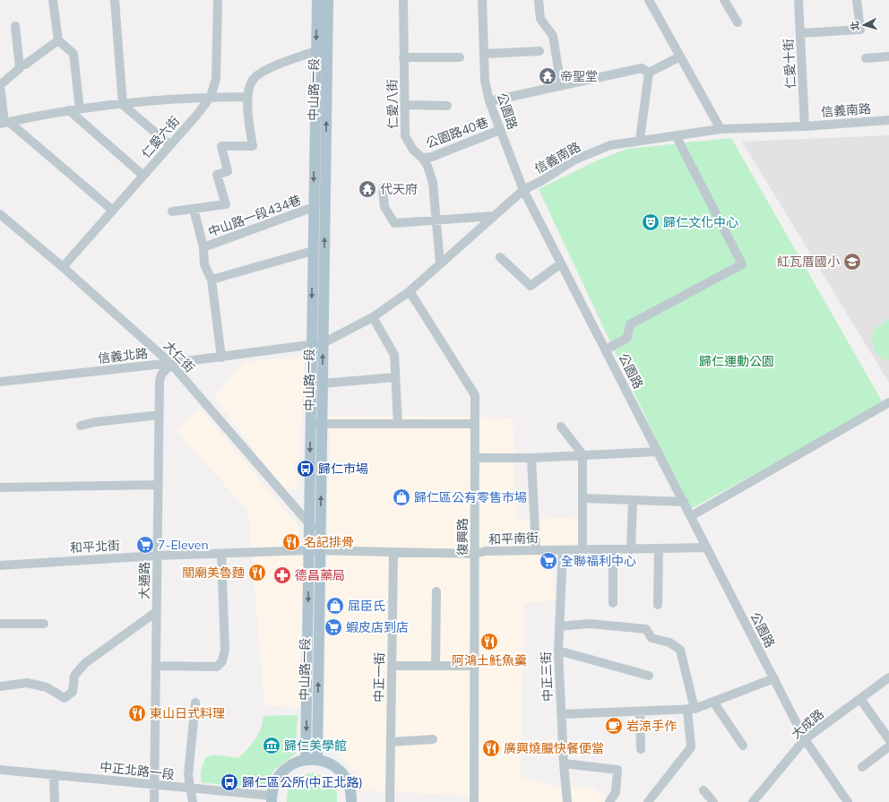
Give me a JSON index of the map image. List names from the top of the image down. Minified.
{"streets":{"main road":["中山路一段"],"street":["仁愛十街","仁愛八街","信義南路","公園路","公園路40巷","仁愛六街","中山路一段434巷","信義北路","大仁街","復興路","和平南街","和平北街","大通路","中正三街","中正一街","大成路","中正北路一段"]},"crossings":[["仁愛十街","信義南路"],["中山路一段","信義南路"],["中山路一段","中山路一段434巷"],["中山路一段","信義北路"],["中山路一段","大仁街"],["中山路一段","和平南街"],["中山路一段","和平北街"],["仁愛八街","信義南路"],["仁愛八街","公園路40巷"],["信義南路","公園路"],["信義南路","信義北路"],["信義南路","復興路"],["公園路","公園路40巷"],["公園路","和平南街"],["公園路","大成路"],["仁愛六街","大仁街"],["信義北路","大仁街"],["信義北路","大通路"],["大仁街","大通路"],["復興路","和平南街"],["和平南街","和平北街"],["和平南街","中正三街"],["和平南街","中正一街"],["和平北街","大通路"],["大通路","中正北路一段"]],"parks":["歸仁運動公園"],"places":{"temple":["帝聖堂","代天府"],"theatre":["歸仁文化中心"],"school or university":["紅瓦厝國小"],"bus stop":["歸仁市場","歸仁區公所(中正北路)"],"shop":["歸仁區公有零售市場","屈臣氏"],"restaurant":["名記排骨","關廟美魯麵","阿鴻土魠魚羹","東山日式料理","廣興燒臘快餐便當"],"supermarket":["7-Eleven","全聯福利中心","蝦皮店到店"],"pharmacy":["德昌藥局"],"cafe":["岩涼手作"],"museum":["歸仁美學館"]},"north":"left"}
